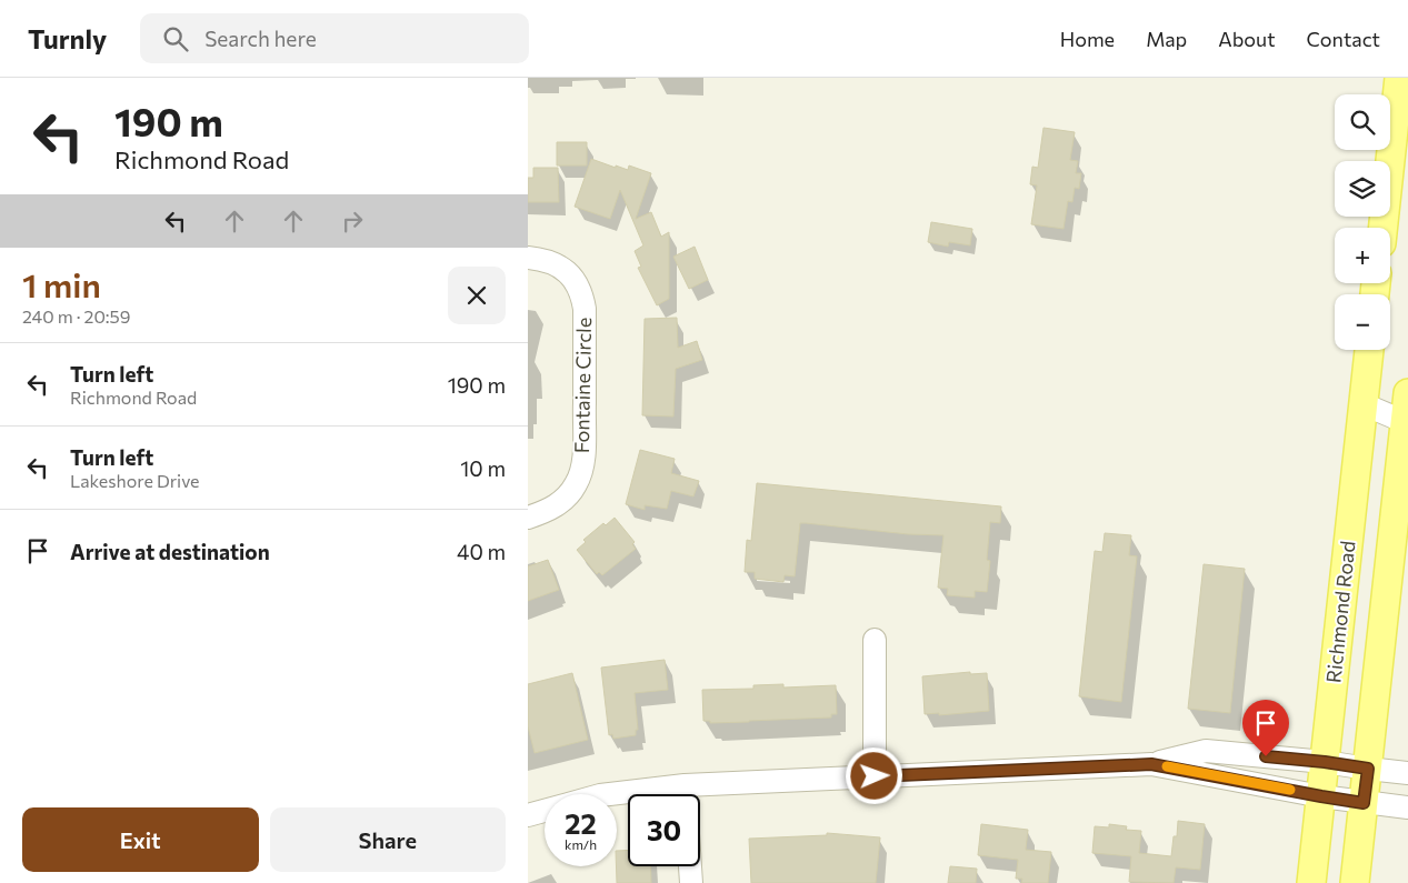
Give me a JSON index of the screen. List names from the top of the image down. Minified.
{"streets":{"main road":["Richmond Road"],"street":["Fontaine Circle"]},"page":{"header":"Turnly","search":"Search here","nav":["Home","Map","About","Contact"],"turn":["190 m","Richmond Road"],"map_buttons":["+","−"],"heading":["1 min","240 m · 20:59"],"list":[{"name":"Turn left","note":"Richmond Road","value":"190 m"},{"name":"Turn left","note":"Lakeshore Drive","value":"10 m"},{"name":"Arrive at destination","value":"40 m"}],"speed":"22 km/h","limit":"30","buttons":["Exit","Share"]}}
